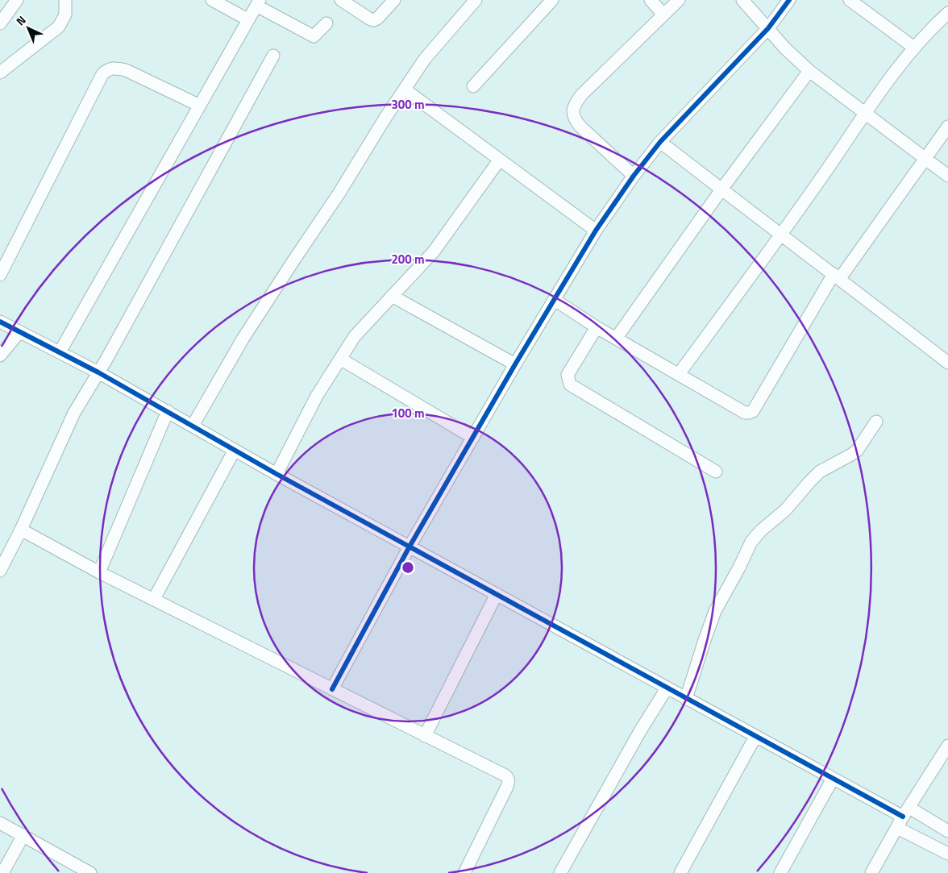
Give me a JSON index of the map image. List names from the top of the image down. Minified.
{"north":"top left","rings":["300 m","200 m","100 m"]}
